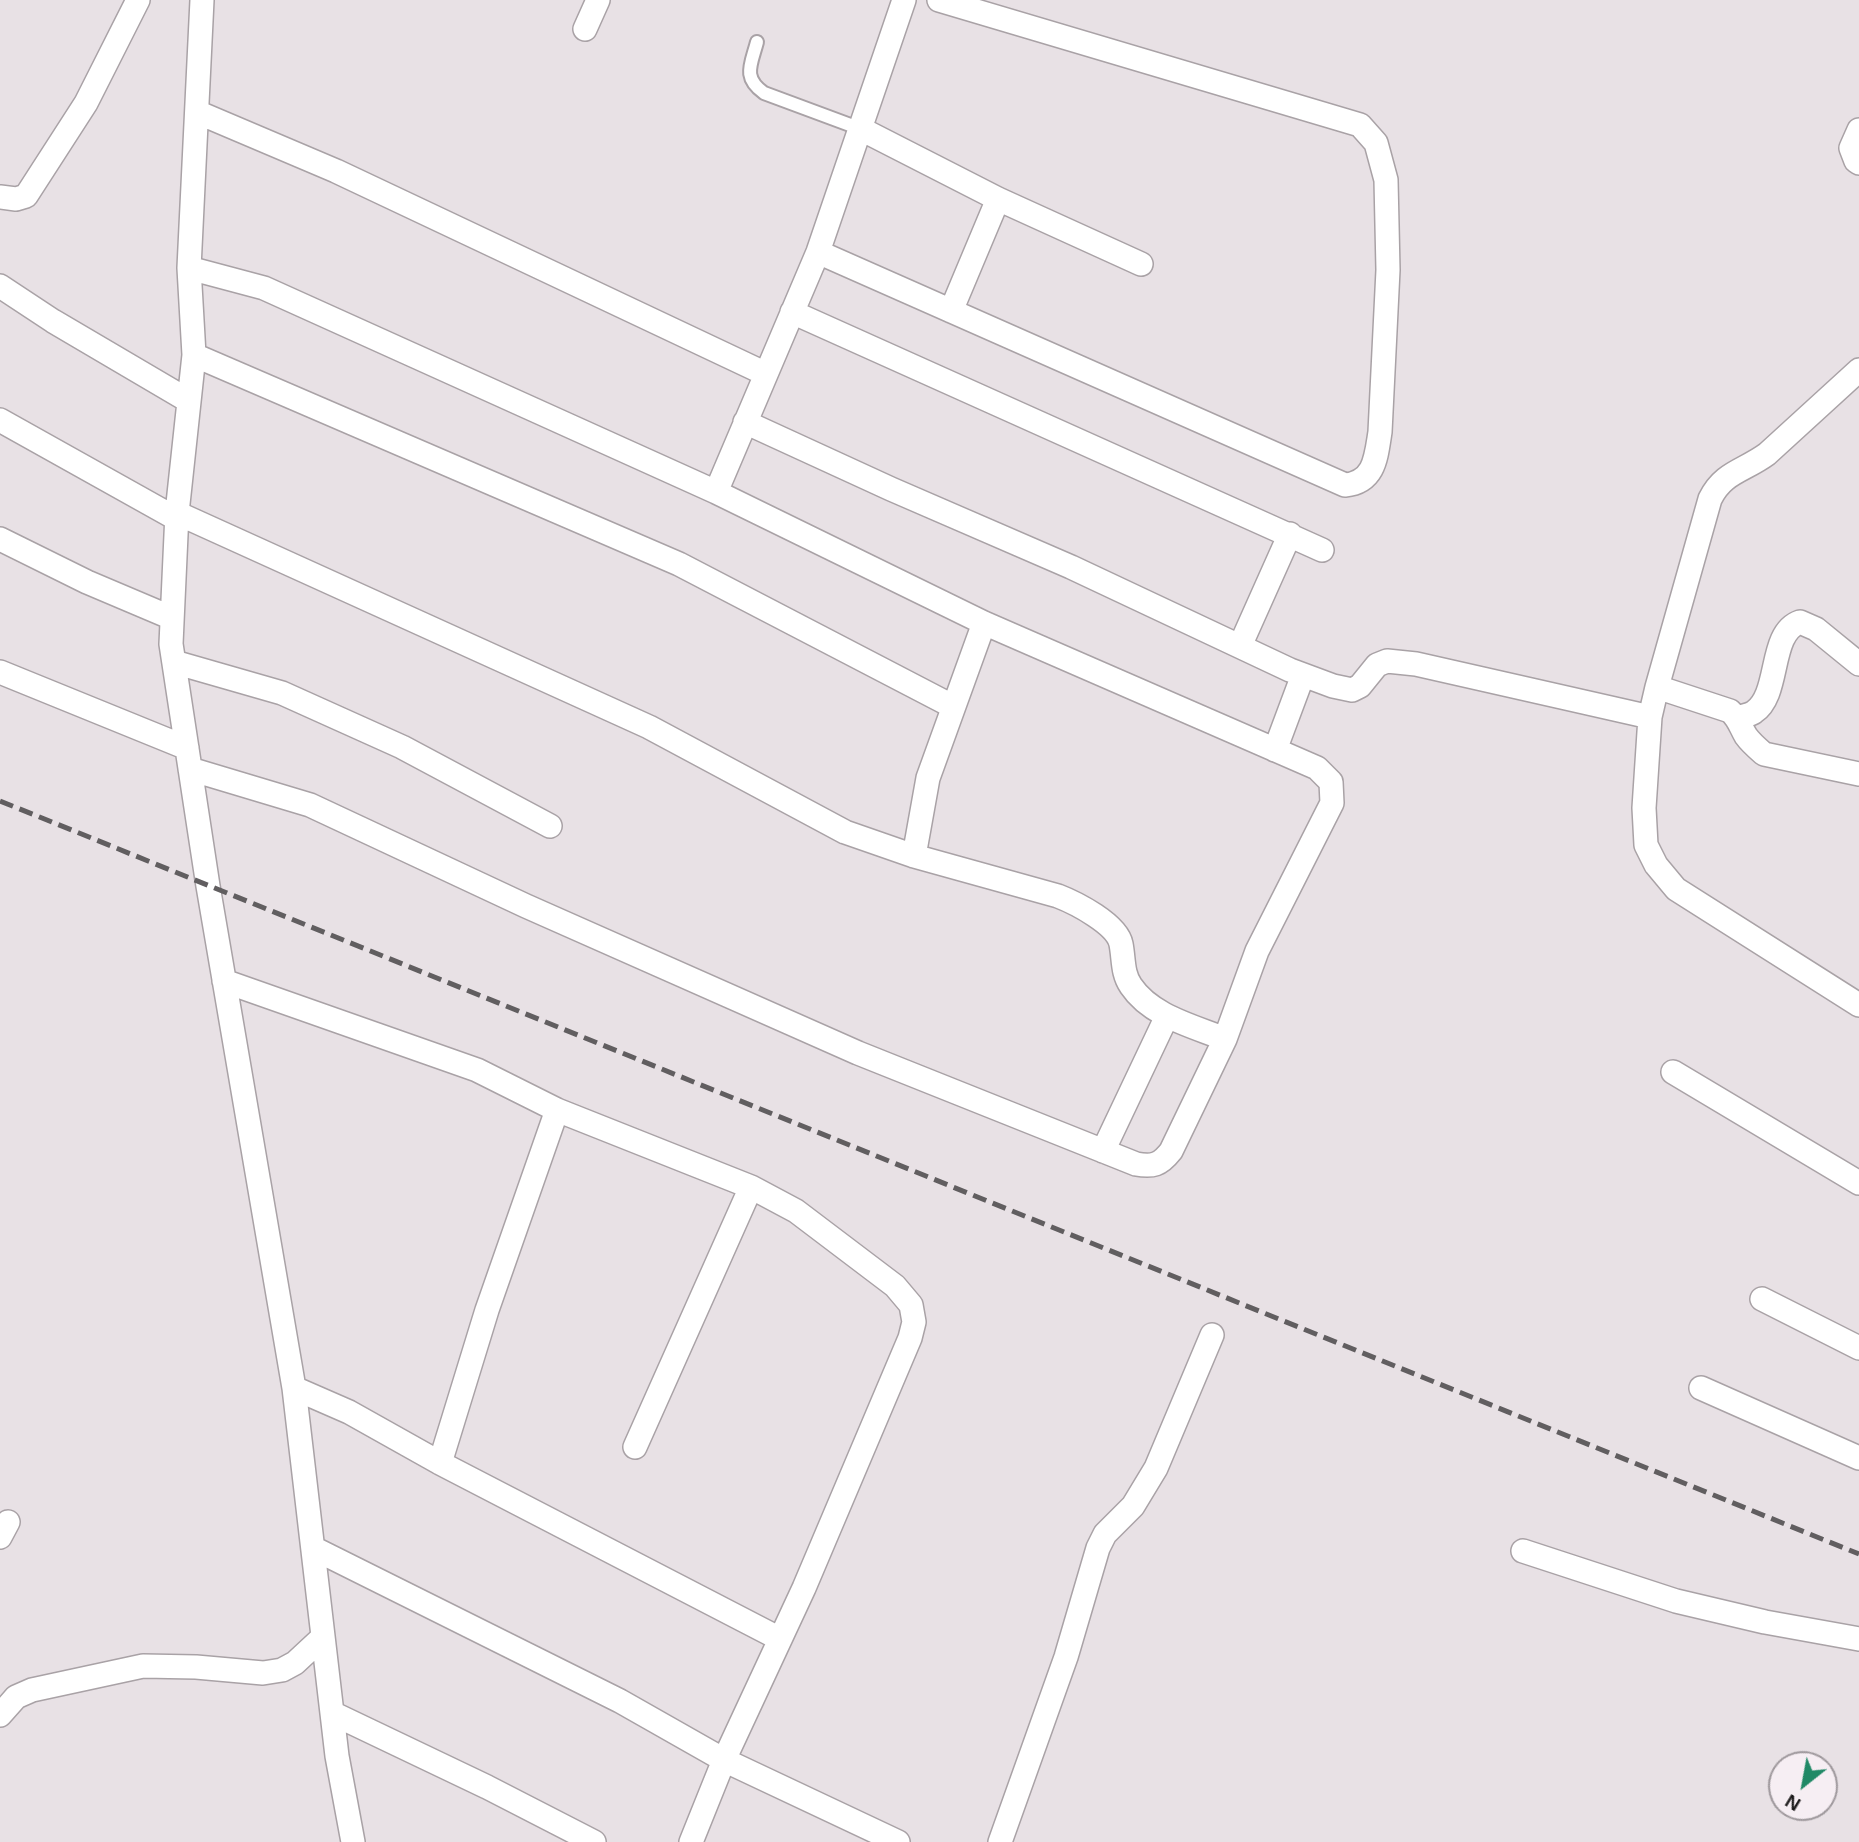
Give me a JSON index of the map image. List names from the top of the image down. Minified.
{"north":"bottom left"}
